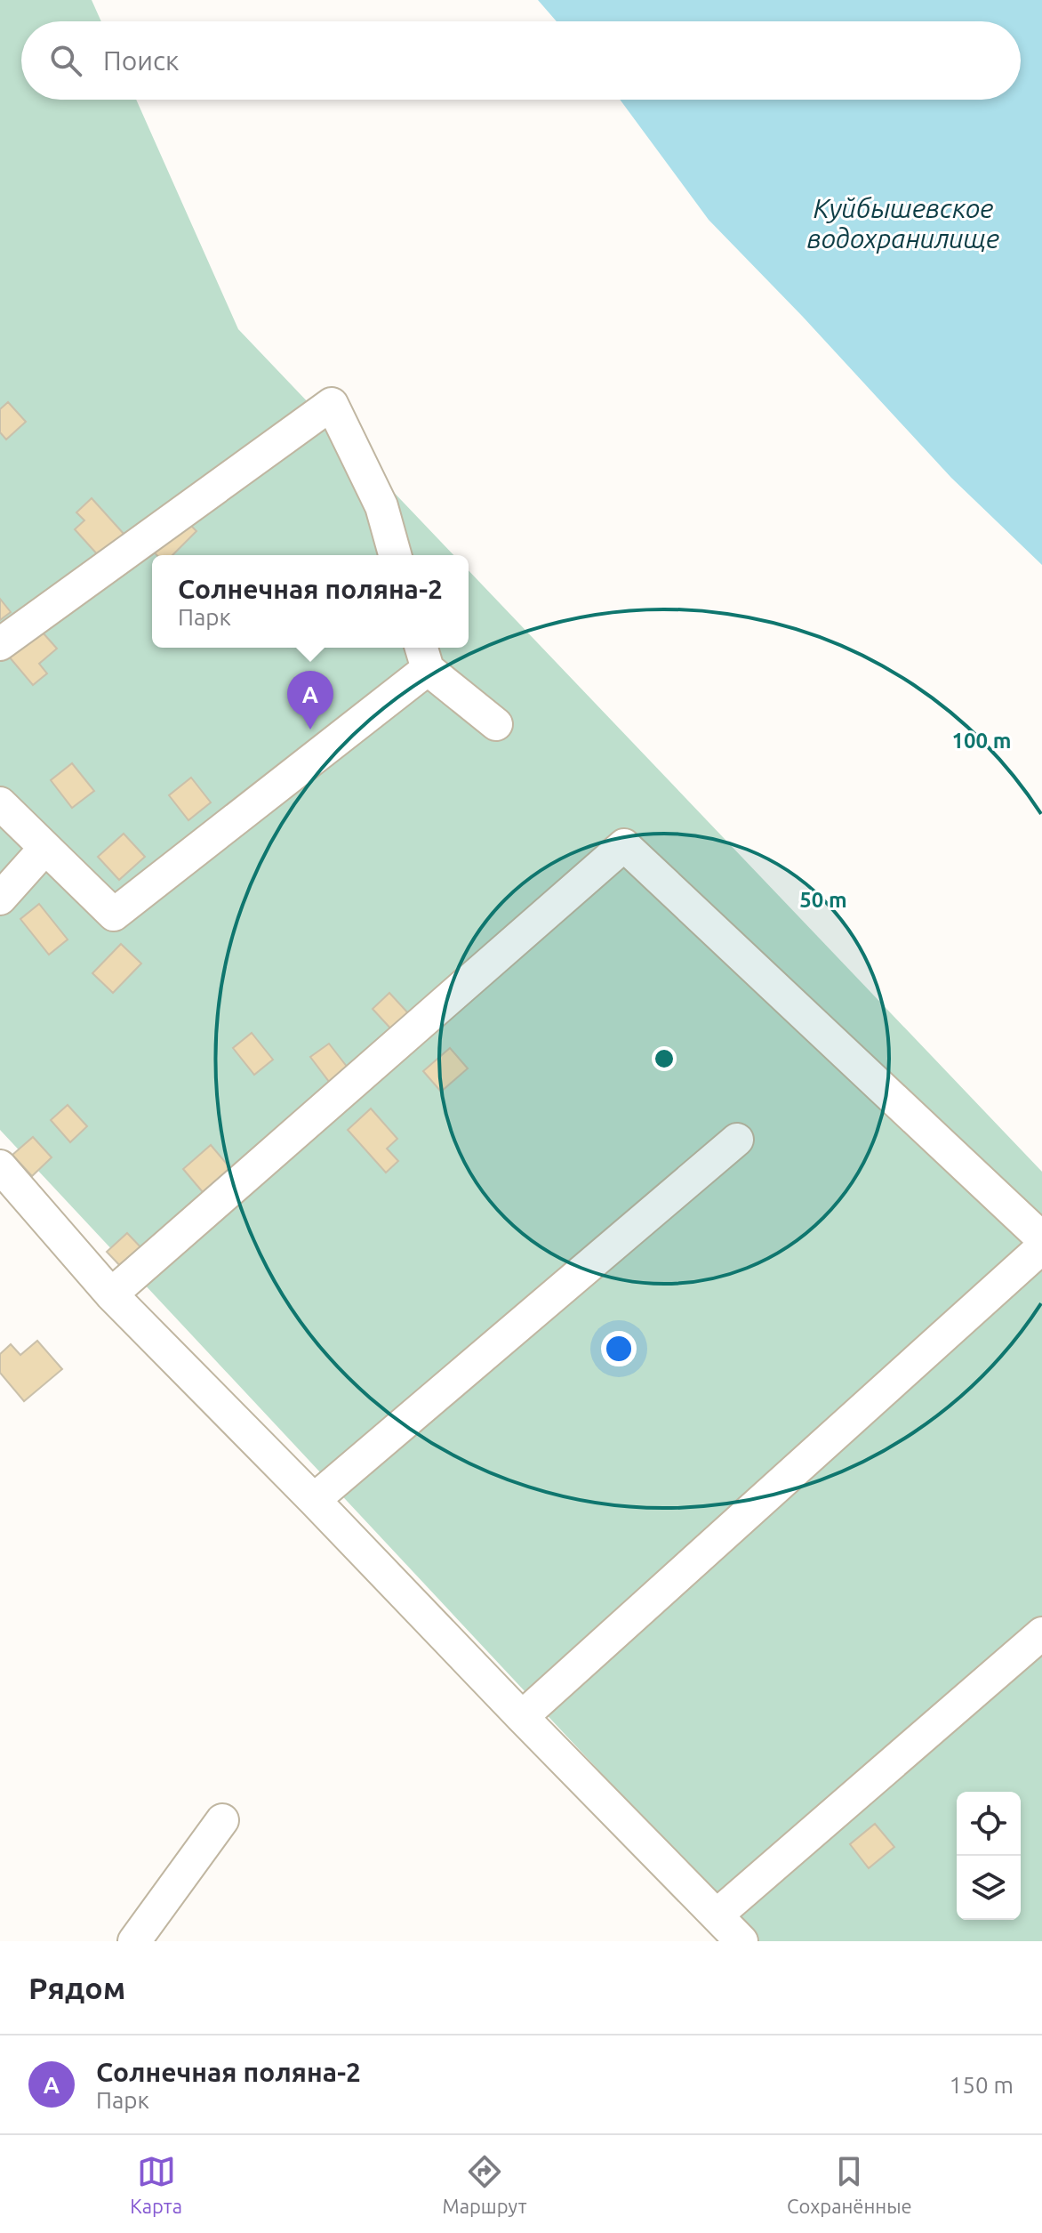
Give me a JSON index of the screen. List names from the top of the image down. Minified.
{"water":["Куйбышевское водохранилище"],"page":{"search":"Поиск","popup":["Солнечная поляна-2","Парк"],"pins":"A","heading":"Рядом","list":[{"mark":"A","name":"Солнечная поляна-2","note":"Парк","value":"150 m"}],"nav":["Карта","Маршрут","Сохранённые"]},"rings":["100 m","50 m"]}
